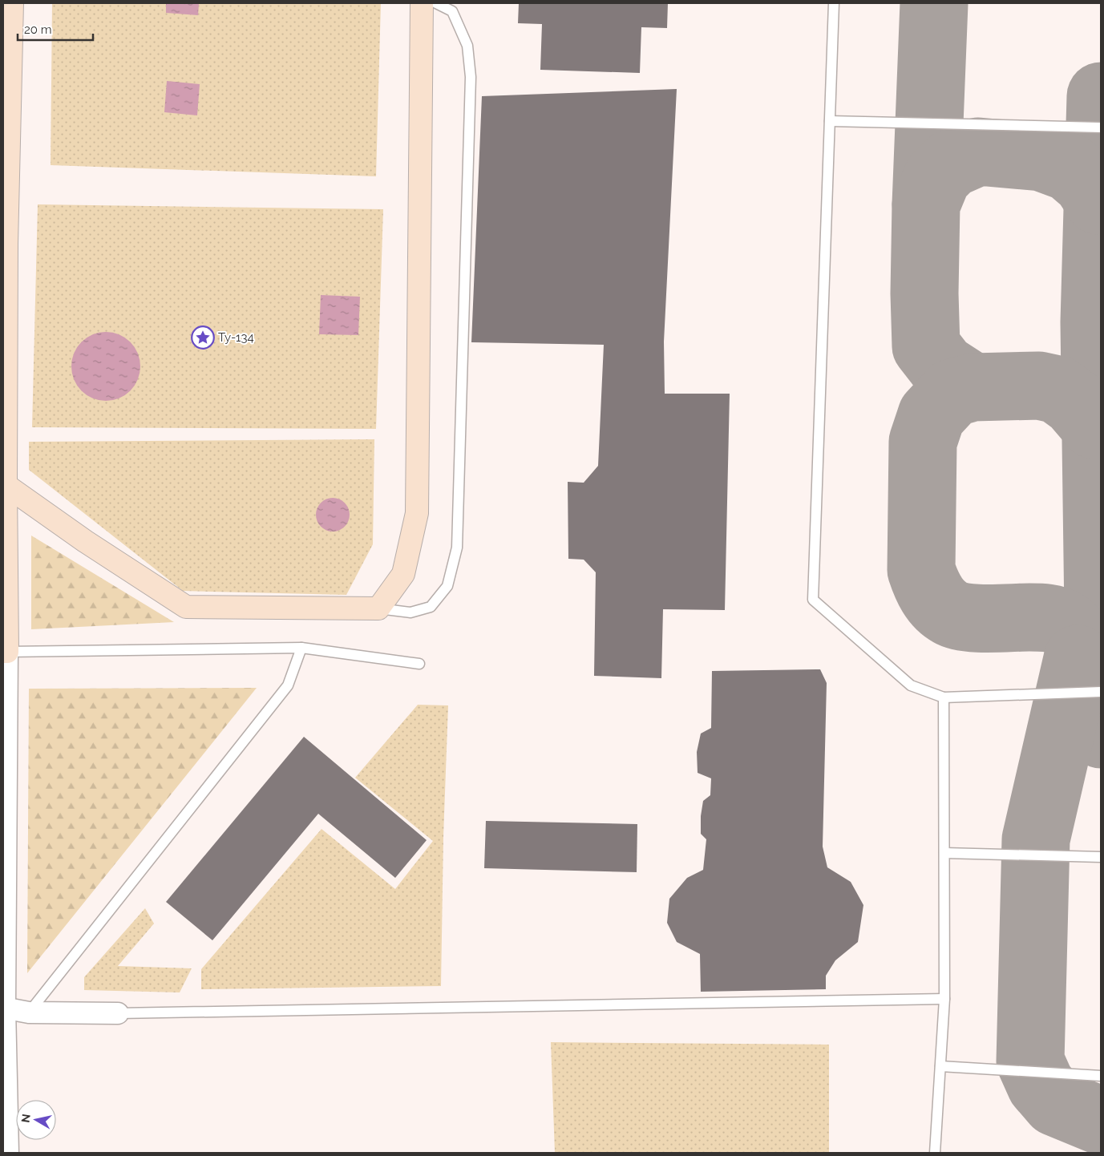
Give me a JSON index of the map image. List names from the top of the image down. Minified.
{"places":{"place":["Ту-134"]},"scale_bar":"20 m","north":"left"}
